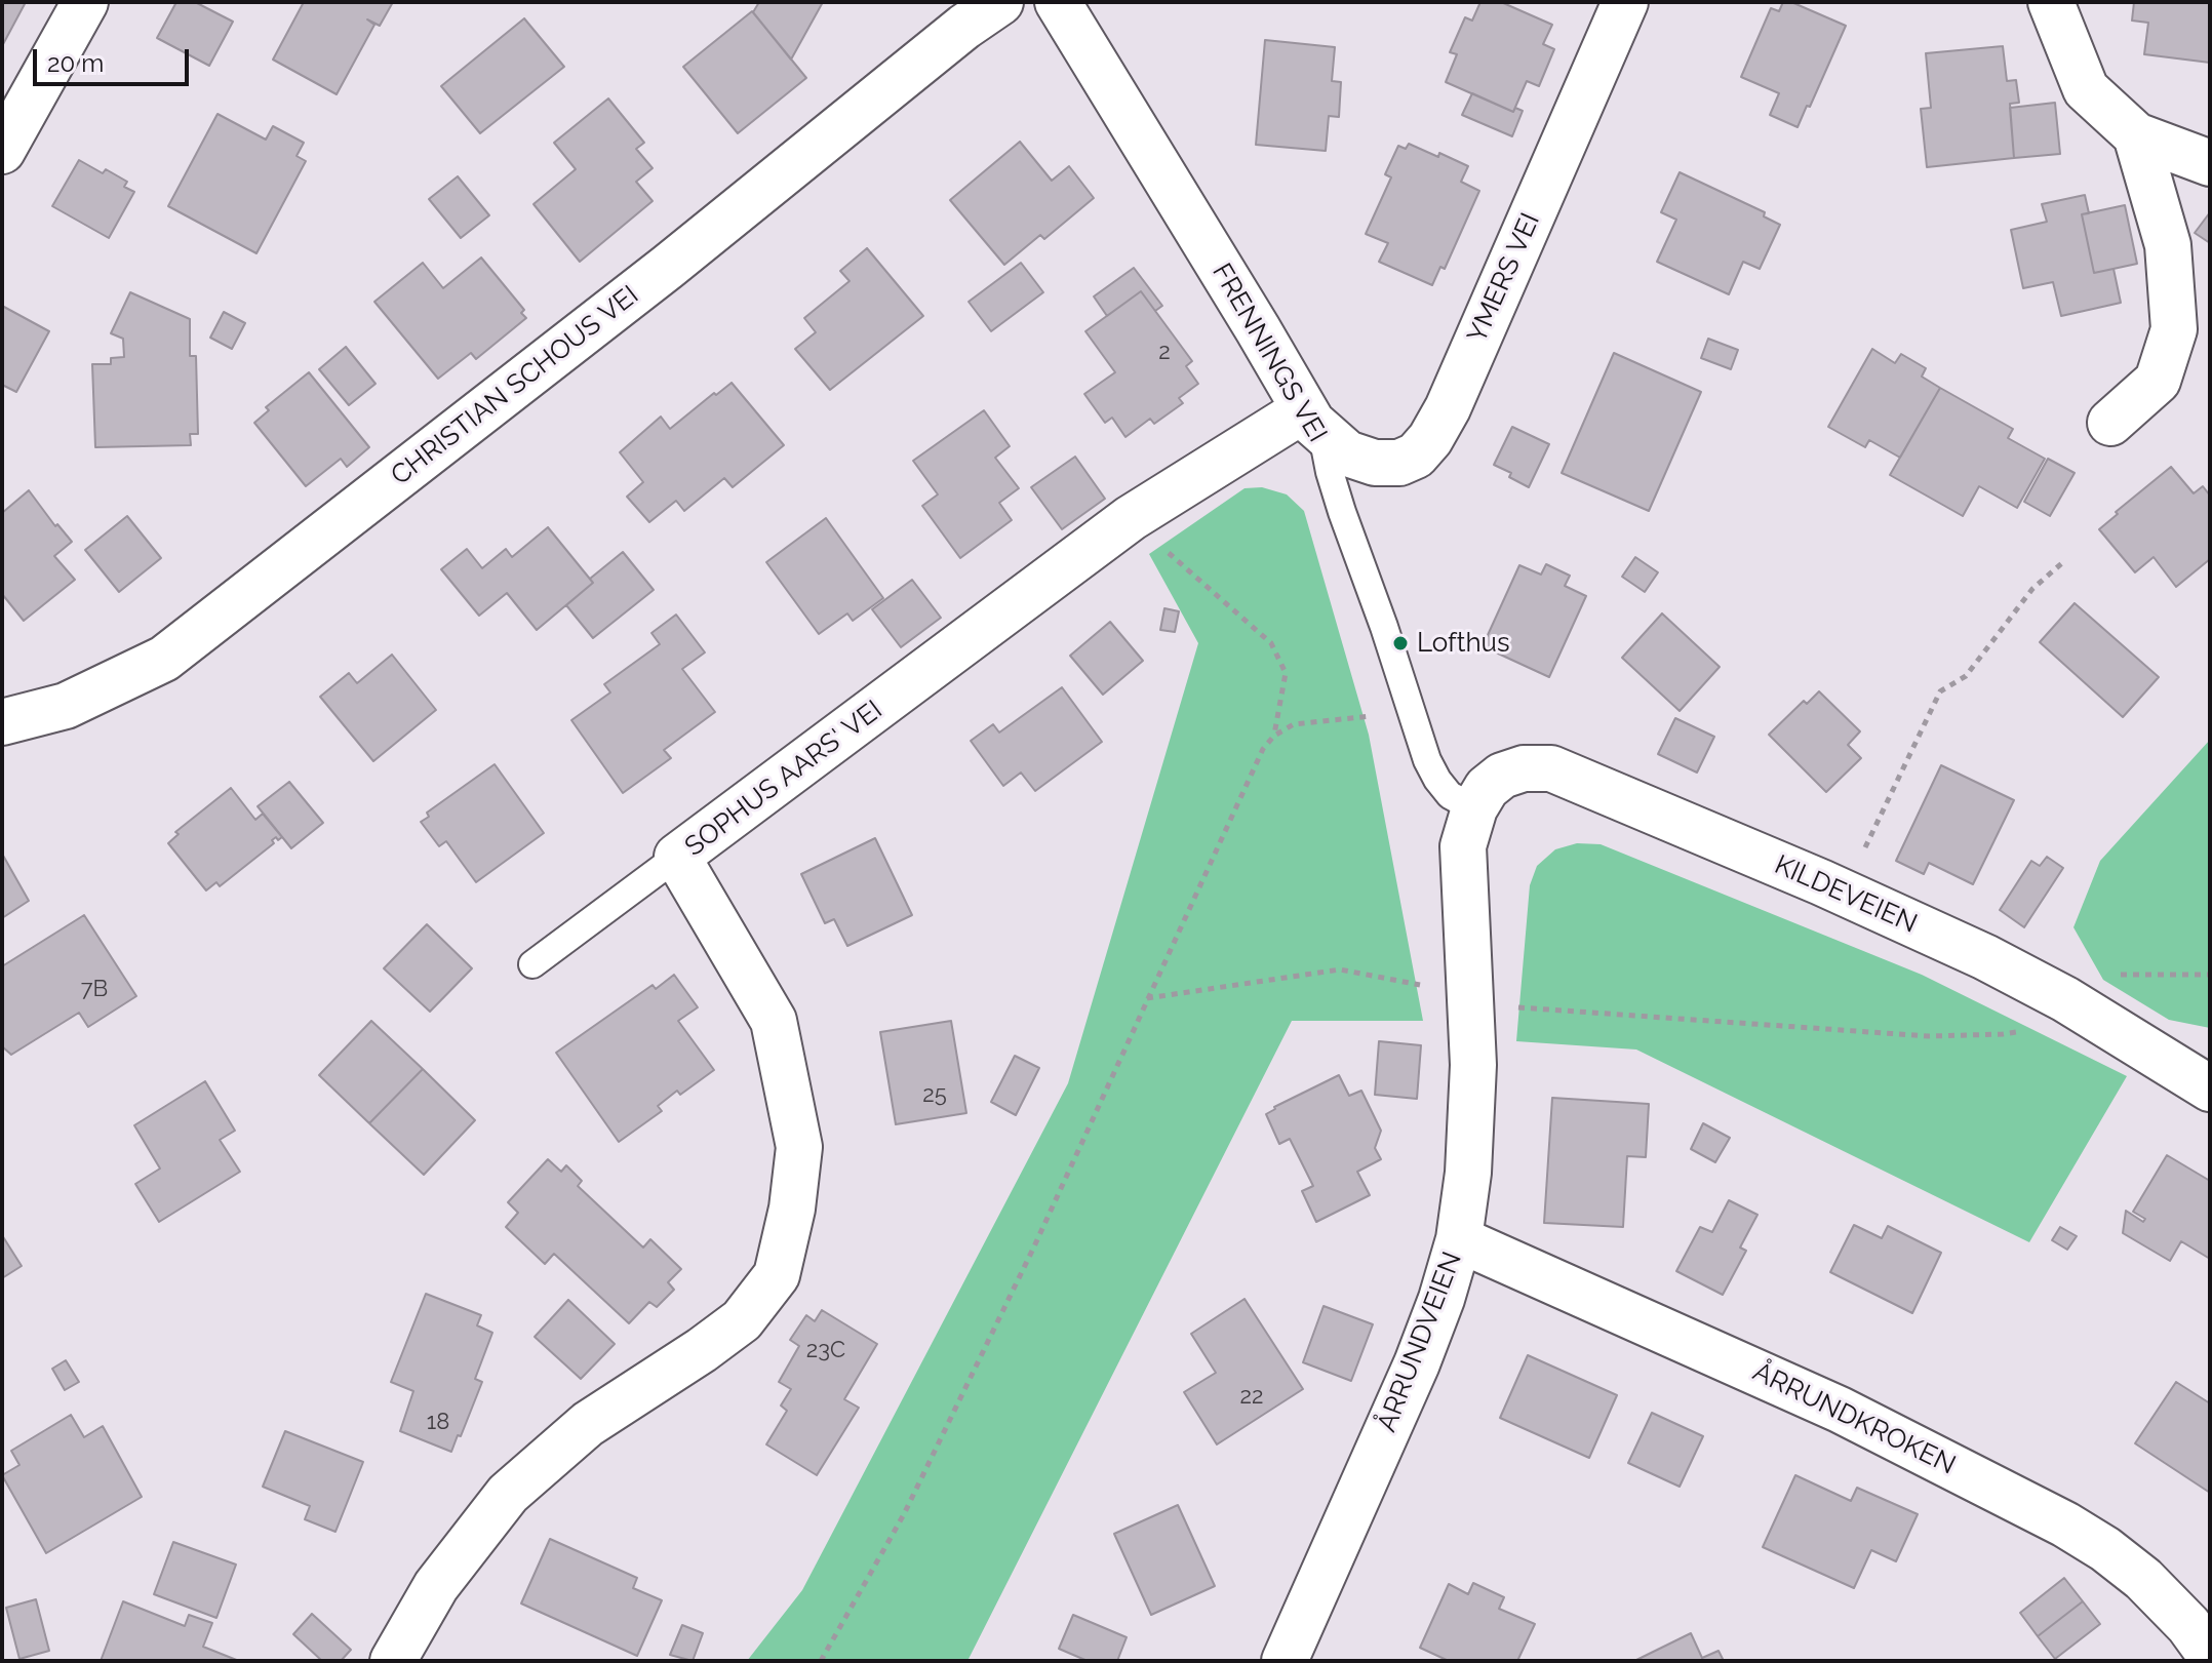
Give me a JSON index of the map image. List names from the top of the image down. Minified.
{"streets":{"street":["YMERS VEI","FRENNINGS VEI","CHRISTIAN SCHOUS VEI","SOPHUS AARS' VEI","KILDEVEIEN","ÅRRUNDVEIEN","ÅRRUNDKROKEN"]},"crossings":[["YMERS VEI","FRENNINGS VEI"],["YMERS VEI","SOPHUS AARS' VEI"],["FRENNINGS VEI","SOPHUS AARS' VEI"],["FRENNINGS VEI","KILDEVEIEN"],["FRENNINGS VEI","ÅRRUNDVEIEN"],["KILDEVEIEN","ÅRRUNDVEIEN"],["ÅRRUNDVEIEN","ÅRRUNDKROKEN"]],"places":["Lofthus"],"house_numbers":["2","7B","25","23C","22","18"],"scale_bar":"20 m"}
